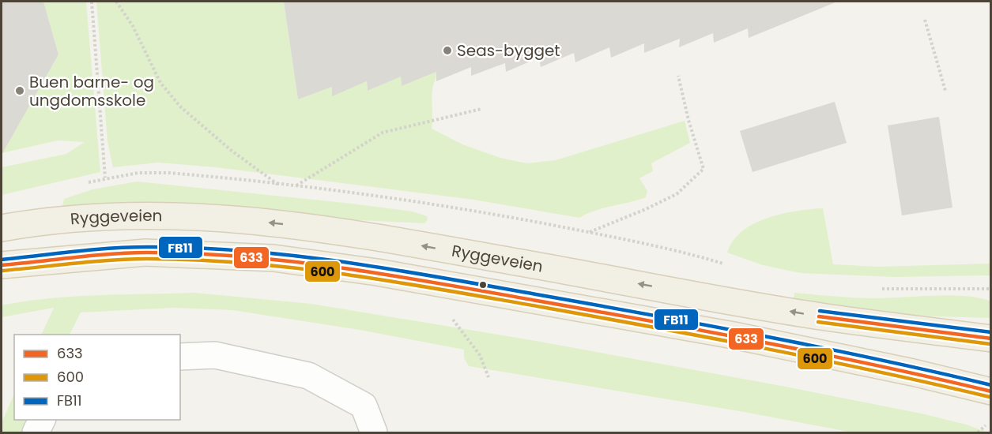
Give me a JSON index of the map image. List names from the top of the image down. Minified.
{"streets":{"main road":["Ryggeveien"]},"places":["Seas-bygget","Buen barne- og ungdomsskole"],"lines":["transit line FB11","transit line 633","transit line 600"],"legend":["633","600","FB11"]}
